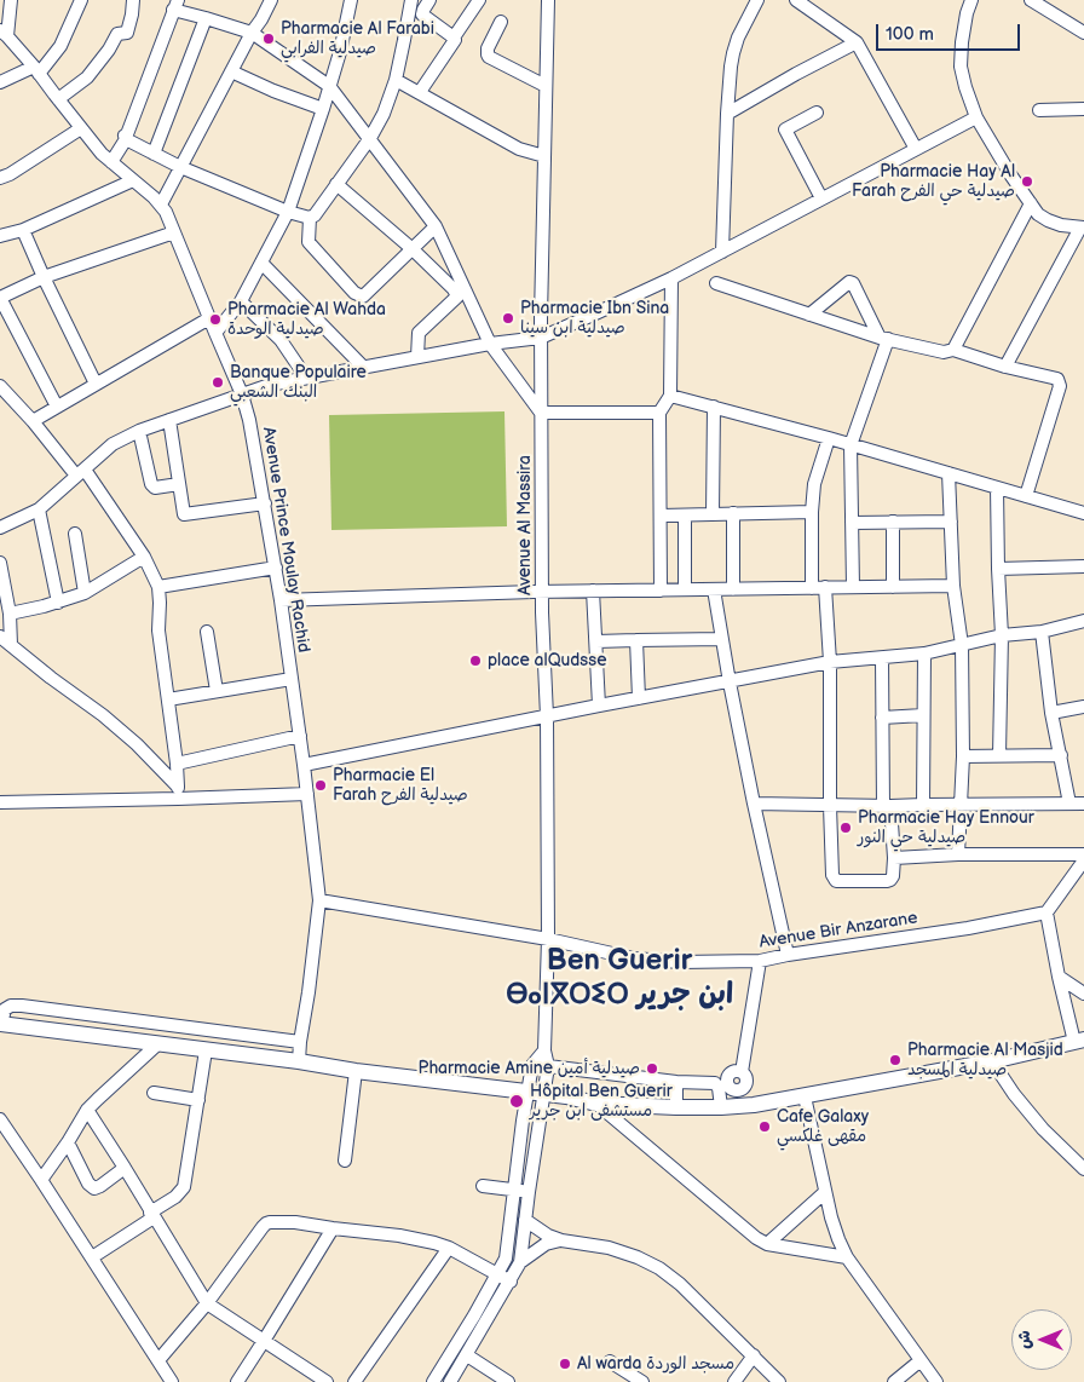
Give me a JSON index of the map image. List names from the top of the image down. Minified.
{"streets":{"street":["Avenue Al Massira","Avenue Prince Moulay Rachid","Avenue Bir Anzarane"]},"crossings":[["Avenue Al Massira","Avenue Bir Anzarane"],["Avenue Prince Moulay Rachid","Avenue Bir Anzarane"]],"districts":["Ben Guerir ⴱⴰⵏⴳⵔⵉⵔ ابن جرير"],"places":["Pharmacie Al Farabi صيدلية الفرابي","Pharmacie Hay Al Farah صيدلية حي الفرح","Pharmacie Ibn Sina صيدلية ابن سينا","Pharmacie Al Wahda صيدلية الوحدة","Banque Populaire البنك الشعبي","place alQudsse","Pharmacie El Farah صيدلية الفرح","Pharmacie Hay Ennour صيدلية حي النور","Pharmacie Al Masjid صيدلية المسجد","Pharmacie Amine صيدلية أمين","Hôpital Ben Guerir مستشفى ابن جرير","Cafe Galaxy مقهى غلكسي","Al warda مسجد الوردة"],"scale_bar":"100 m","north":"left"}
